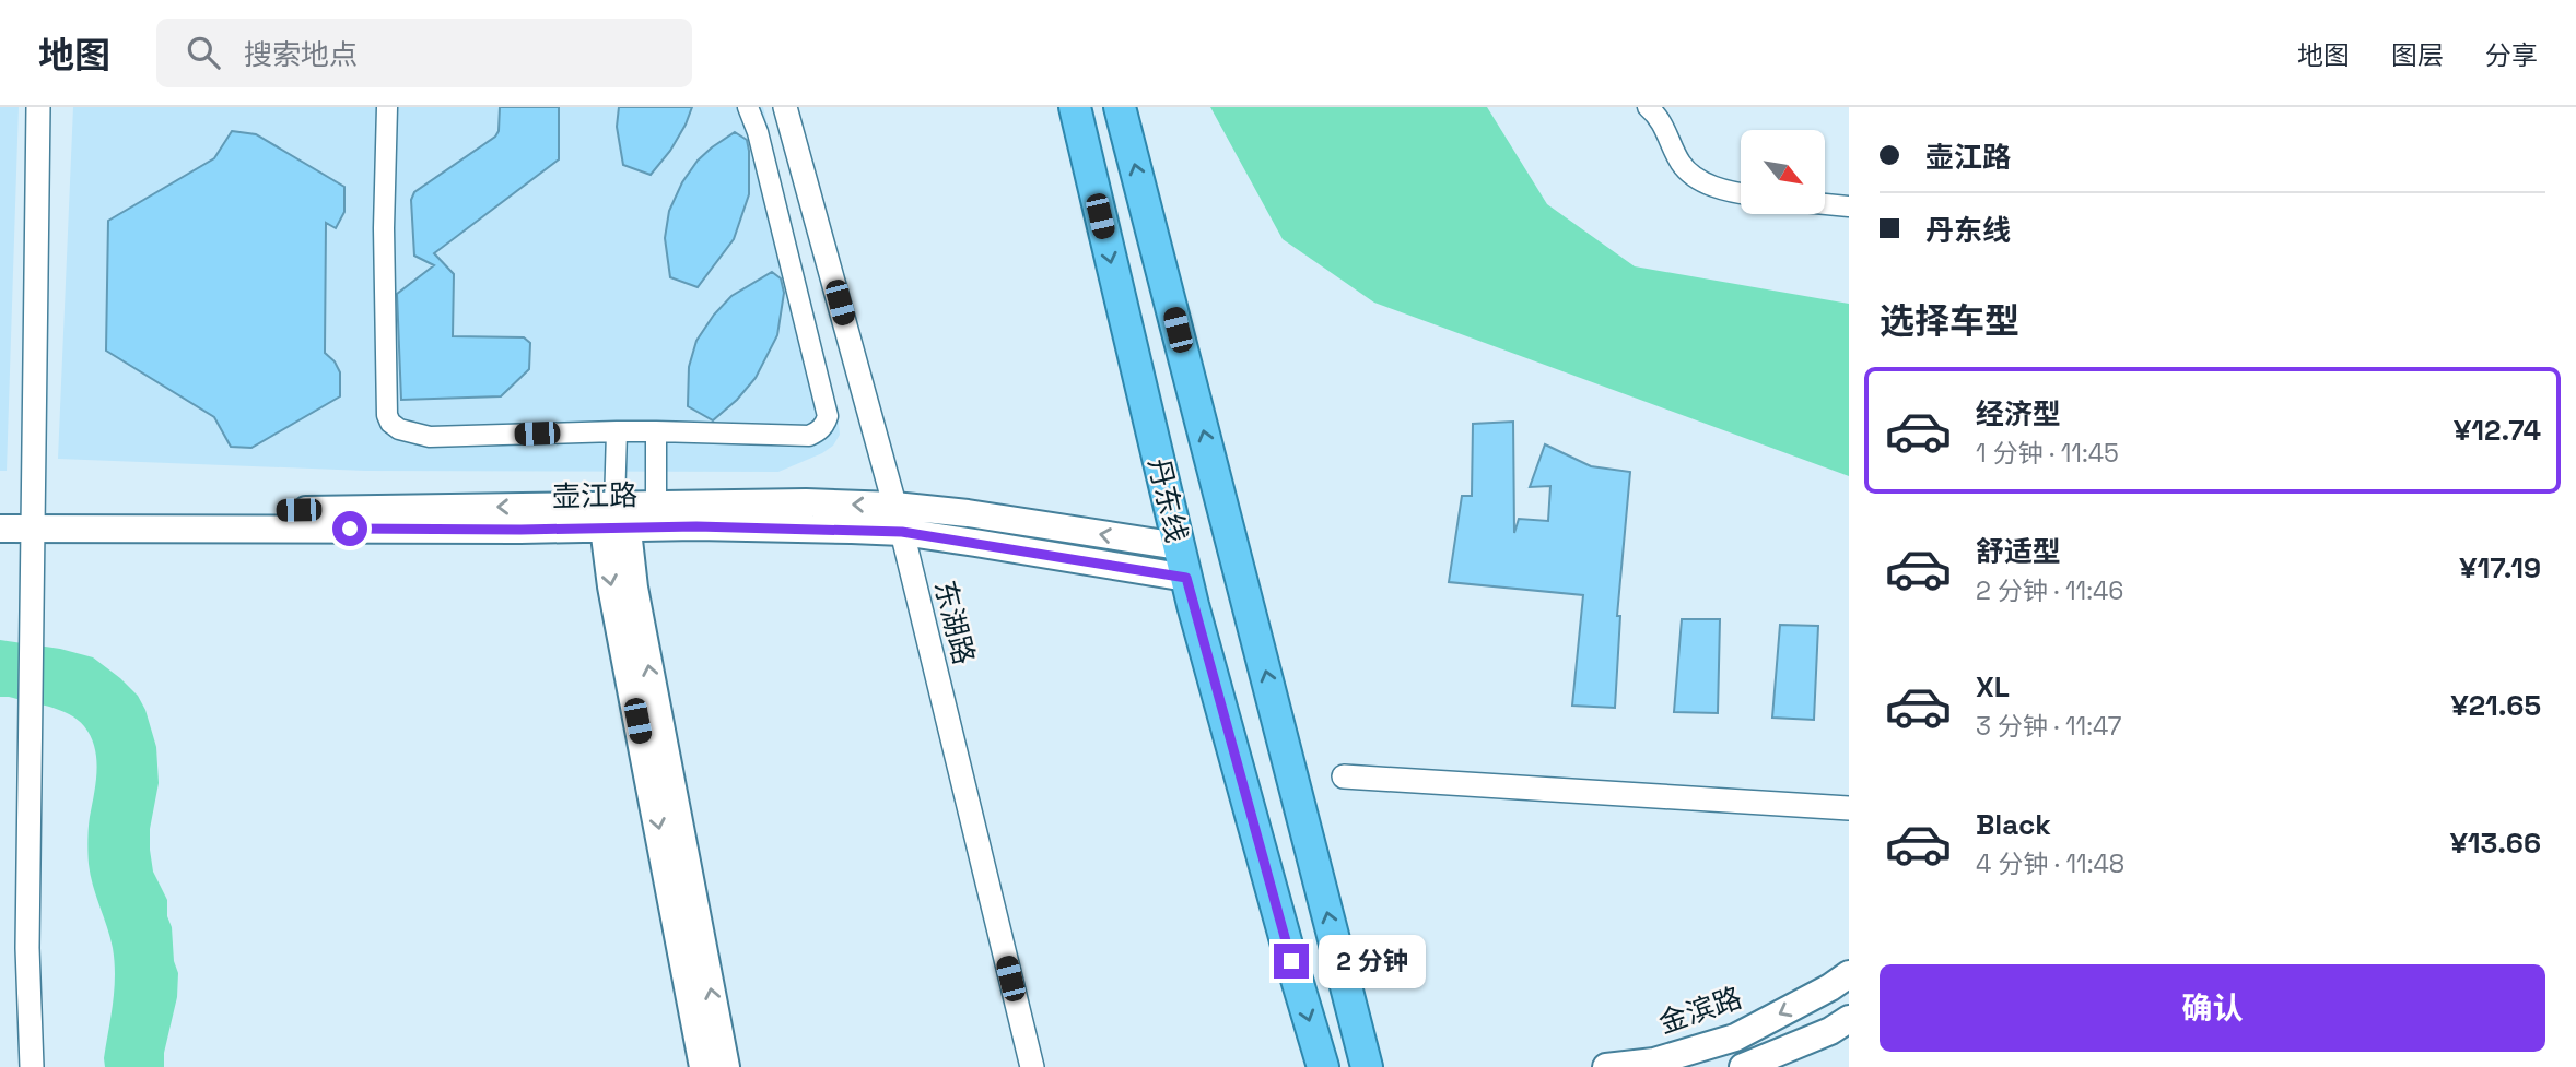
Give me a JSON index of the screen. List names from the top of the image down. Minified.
{"streets":{"highway":["丹东线"],"main road":["壶江路","金滨路"],"street":["东湖路"]},"crossings":[["壶江路","丹东线"],["壶江路","东湖路"]],"north":"bottom right","page":{"header":"地图","search":"搜索地点","nav":["地图","图层","分享"],"banner":["壶江路","丹东线"],"heading":"选择车型","list":[{"name":"经济型","note":"1 分钟 · 11:45","value":"¥12.74"},{"name":"舒适型","note":"2 分钟 · 11:46","value":"¥17.19"},{"name":"XL","note":"3 分钟 · 11:47","value":"¥21.65"},{"name":"Black","note":"4 分钟 · 11:48","value":"¥13.66"}],"bubble":"2 分钟","buttons":"确认"}}
